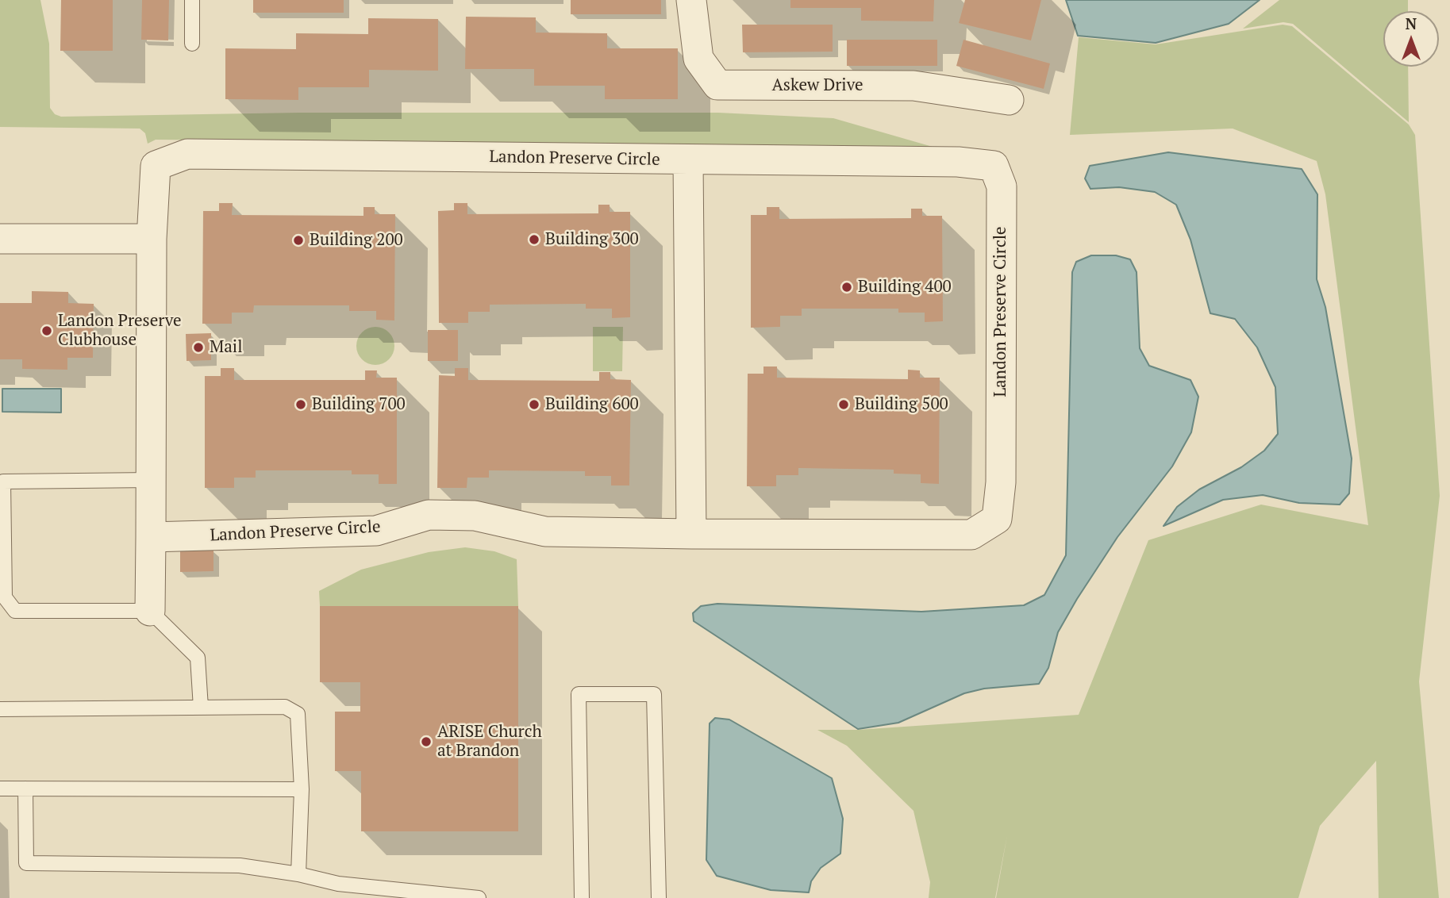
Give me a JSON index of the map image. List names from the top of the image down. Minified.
{"streets":{"street":["Askew Drive","Landon Preserve Circle"]},"places":["Building 300","Building 200","Building 400","Landon Preserve Clubhouse","Mail","Building 700","Building 600","Building 500","ARISE Church at Brandon"],"north":"top"}
